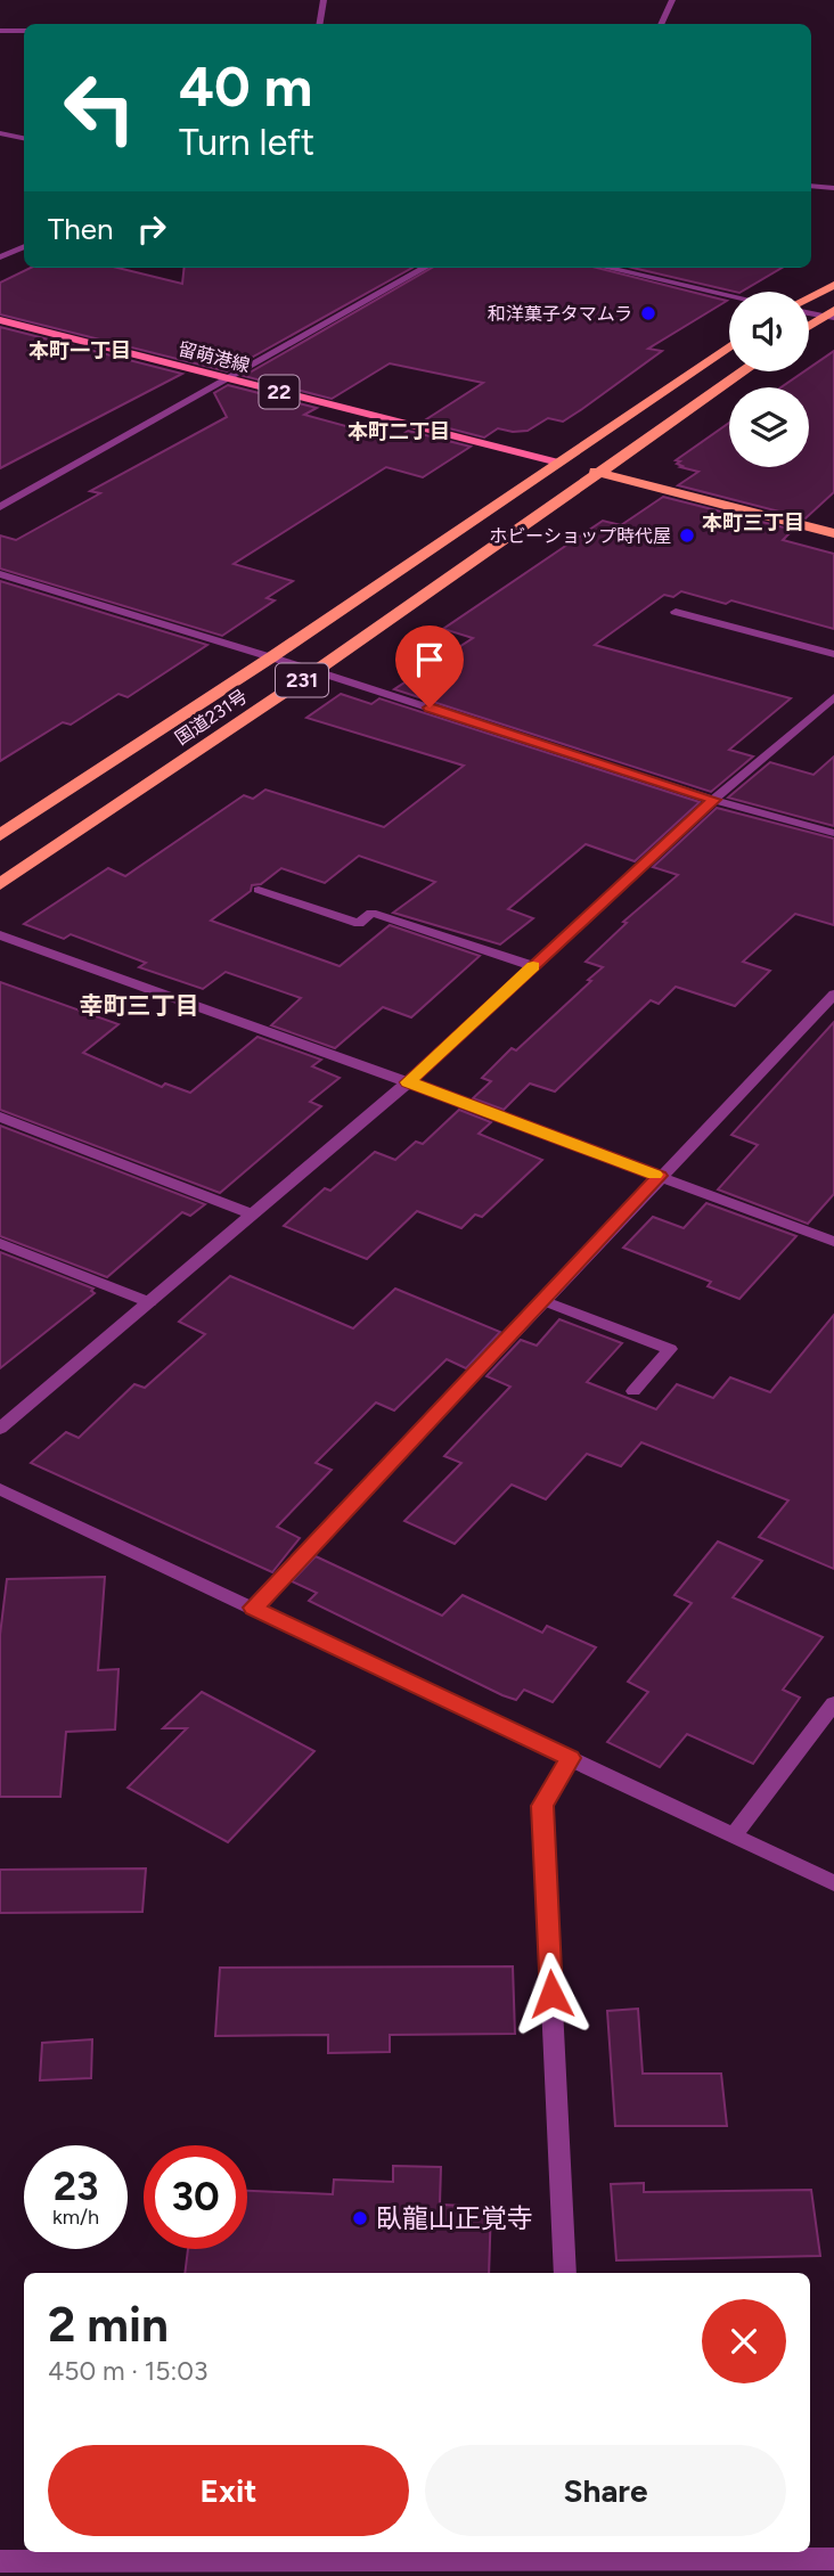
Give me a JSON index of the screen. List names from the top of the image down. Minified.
{"streets":{"highway":["231","国道231号"],"main road":["留萌港線","22"]},"crossings":[["留萌港線","国道231号"]],"districts":["本町一丁目","本町二丁目","本町三丁目","幸町三丁目"],"places":["和洋菓子タマムラ","ホビーショップ時代屋","臥龍山正覚寺"],"page":{"turn":["40 m","Turn left"],"then":"Then","speed":"23 km/h","limit":"30","heading":["2 min","450 m · 15:03"],"buttons":["Exit","Share"]}}
